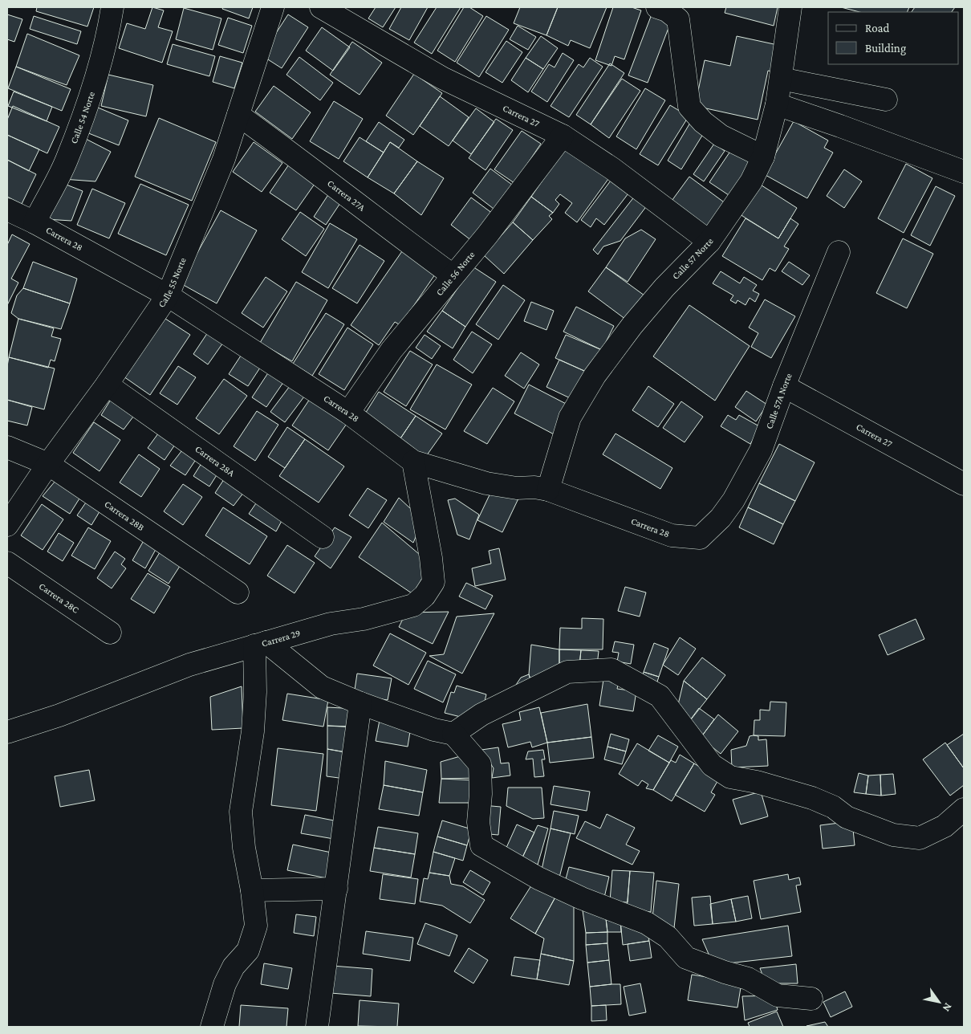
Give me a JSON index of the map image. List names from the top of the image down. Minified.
{"streets":{"street":["Carrera 27","Calle 54 Norte","Carrera 27A","Carrera 28","Calle 57 Norte","Calle 56 Norte","Calle 55 Norte","Calle 57A Norte","Carrera 28A","Carrera 28B","Carrera 28C","Carrera 29"]},"crossings":[["Carrera 27","Calle 57 Norte"],["Carrera 27","Calle 56 Norte"],["Carrera 27","Calle 57A Norte"],["Calle 54 Norte","Carrera 28"],["Carrera 27A","Calle 56 Norte"],["Carrera 27A","Calle 55 Norte"],["Carrera 28","Calle 57 Norte"],["Carrera 28","Calle 56 Norte"],["Carrera 28","Calle 55 Norte"],["Carrera 28","Calle 57A Norte"],["Carrera 28","Carrera 29"],["Calle 55 Norte","Carrera 28A"],["Calle 55 Norte","Carrera 28B"]],"legend":["Road","Building"],"north":"bottom right"}
